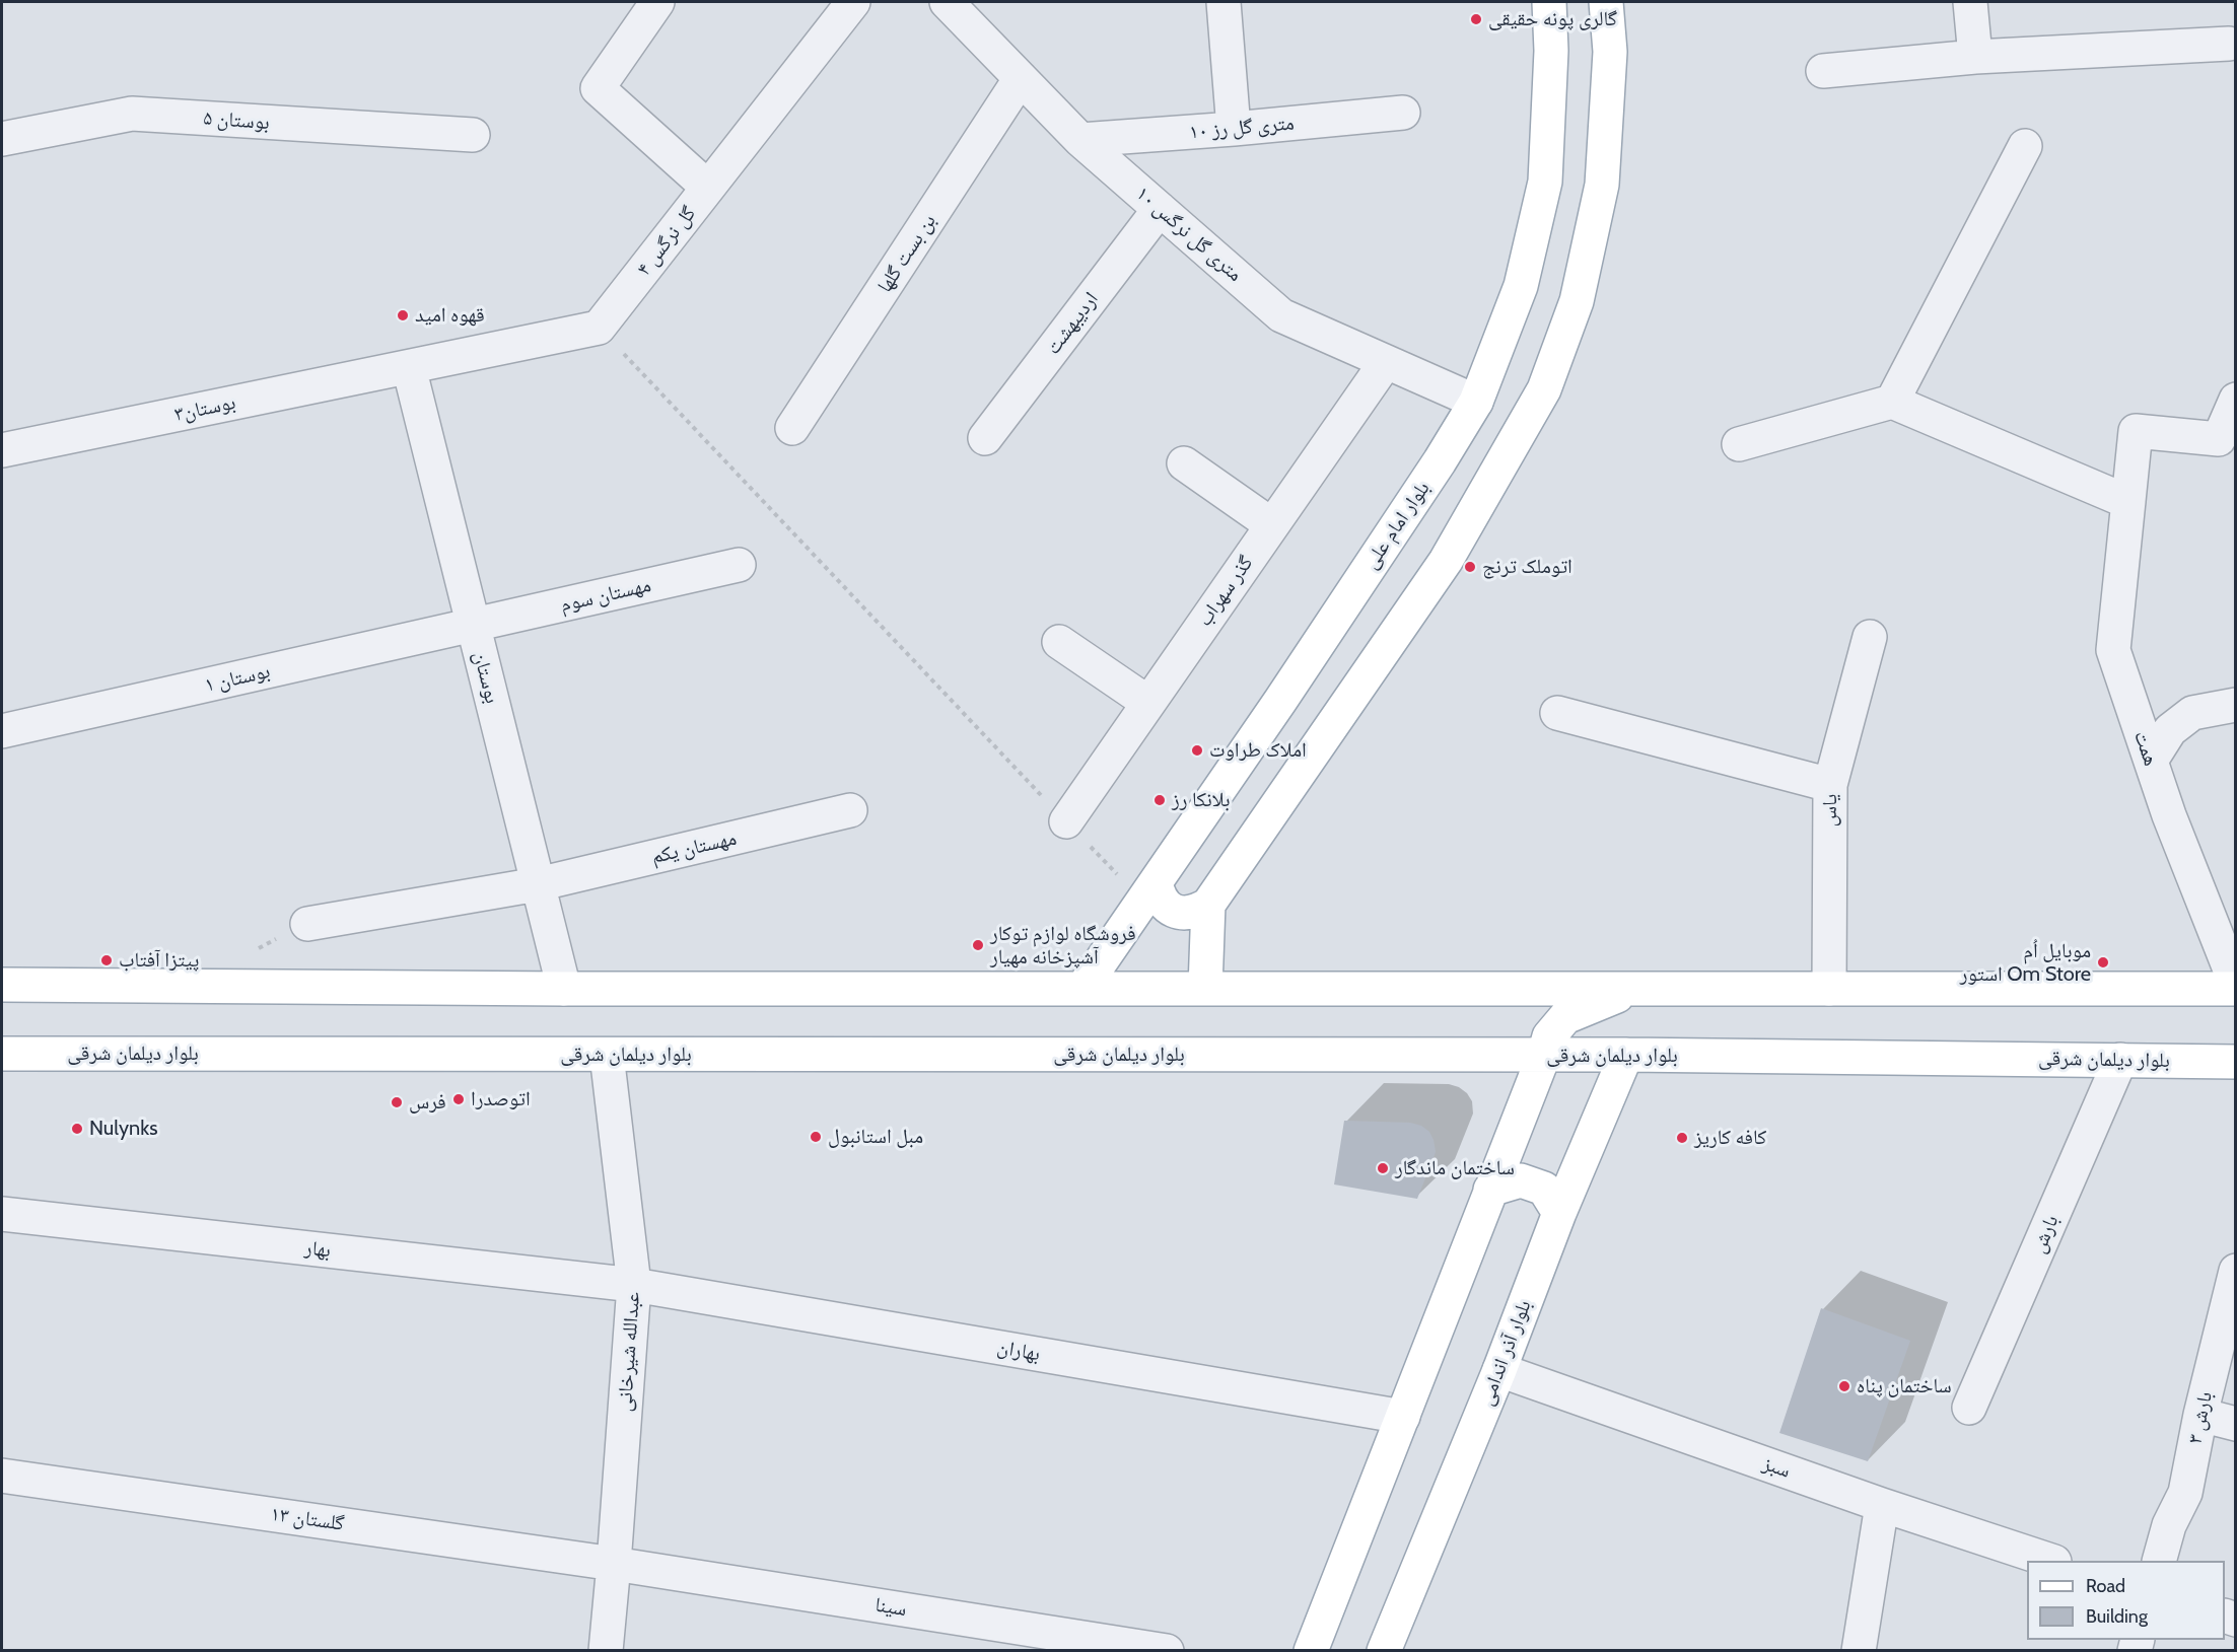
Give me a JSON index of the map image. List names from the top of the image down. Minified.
{"streets":{"main road":["بلوار امام علی","بلوار دیلمان شرقی","بلوار آذر اندامی"],"street":["بوستان ۵","۱۰ متری گل رز","۱۰ متری گل نرگس","گل نرگس ۴","بن بست گلها","اردیبهشت","بوستان۳","گذر سهراب","مهستان سوم","بوستان","بوستان ۱","همت","یاس","مهستان یکم","بارش","بهار","بهاران","عبدالله شیرخانی","بارش ۳","سبز","گلستان ۱۳","سینا"]},"crossings":[["۱۰ متری گل رز","۱۰ متری گل نرگس"],["۱۰ متری گل نرگس","بن بست گلها"],["۱۰ متری گل نرگس","اردیبهشت"],["۱۰ متری گل نرگس","بلوار امام علی"],["۱۰ متری گل نرگس","گذر سهراب"],["بوستان۳","بوستان"],["مهستان سوم","بوستان"],["مهستان سوم","بوستان ۱"],["بوستان","بوستان ۱"],["بوستان","مهستان یکم"],["بلوار دیلمان شرقی","بارش"],["بلوار دیلمان شرقی","عبدالله شیرخانی"],["بلوار دیلمان شرقی","بلوار آذر اندامی"],["بهار","بهاران"],["بهار","عبدالله شیرخانی"],["بهاران","عبدالله شیرخانی"],["عبدالله شیرخانی","گلستان ۱۳"],["عبدالله شیرخانی","سینا"],["بلوار آذر اندامی","سبز"],["گلستان ۱۳","سینا"]],"places":["گالری پونه حقیقی","قهوه امید","اتوملک ترنج","املاک طراوت","بلانکا رز","فروشگاه لوازم توکار آشپزخانه مهیار","پیتزا آفتاب","موبایل اُم استور Om Store","اتوصدرا","فرس","Nulynks","مبل استانبول","کافه کاریز","ساختمان ماندگار","ساختمان پناه"],"legend":["Road","Building"]}
